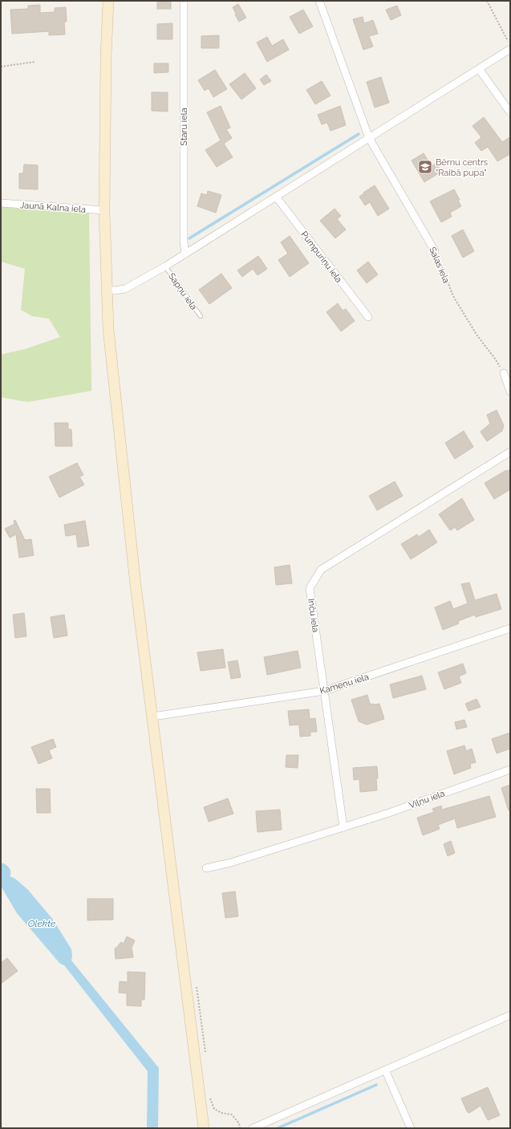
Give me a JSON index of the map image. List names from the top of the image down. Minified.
{"streets":{"street":["Staru iela","Jaunā Kalna iela","Pumpuriņu iela","Salas iela","Inču iela","Kameņu iela","Viļņu iela"],"lane":["Sapņu iela"]},"crossings":[["Inču iela","Kameņu iela"],["Inču iela","Viļņu iela"]],"water":["Olekte"],"places":{"school or university":["Bērnu centrs \"Raibā pupa\""]}}
